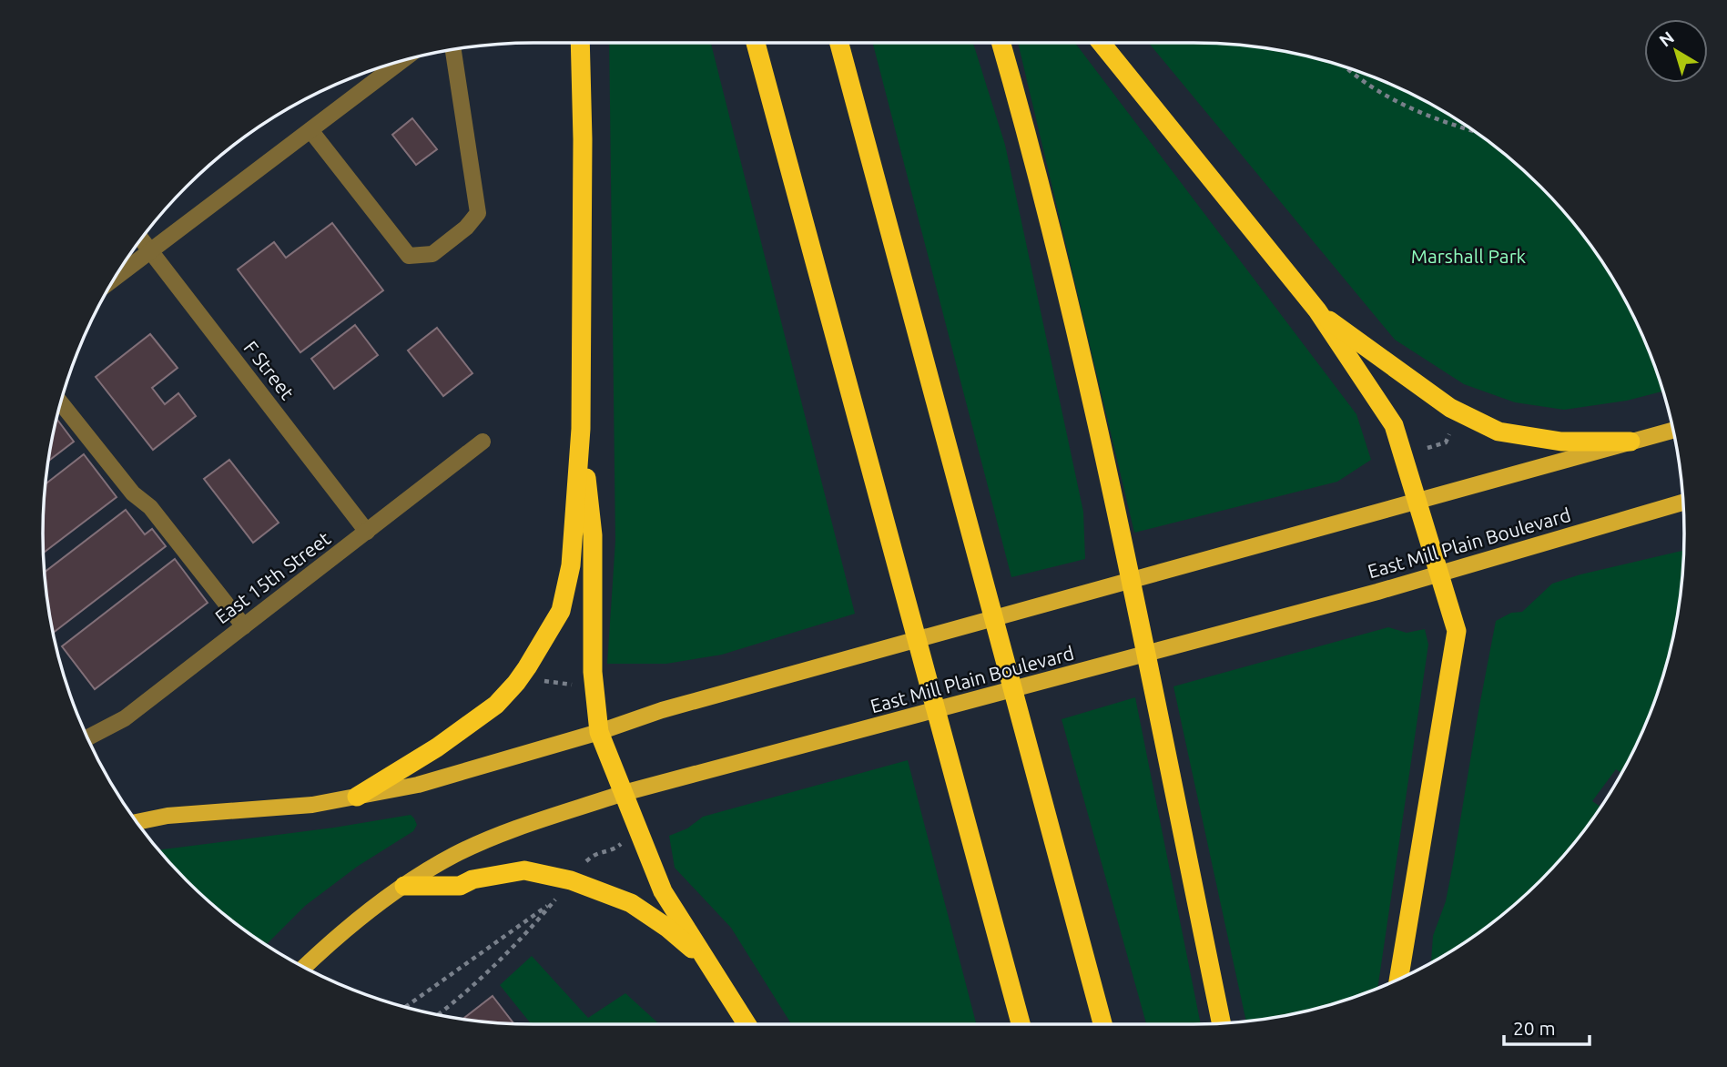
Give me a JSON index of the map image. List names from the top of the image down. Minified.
{"streets":{"main road":["East Mill Plain Boulevard"],"street":["F Street","East 15th Street"]},"crossings":[["F Street","East 15th Street"]],"parks":["Marshall Park"],"scale_bar":"20 m","north":"top left"}
